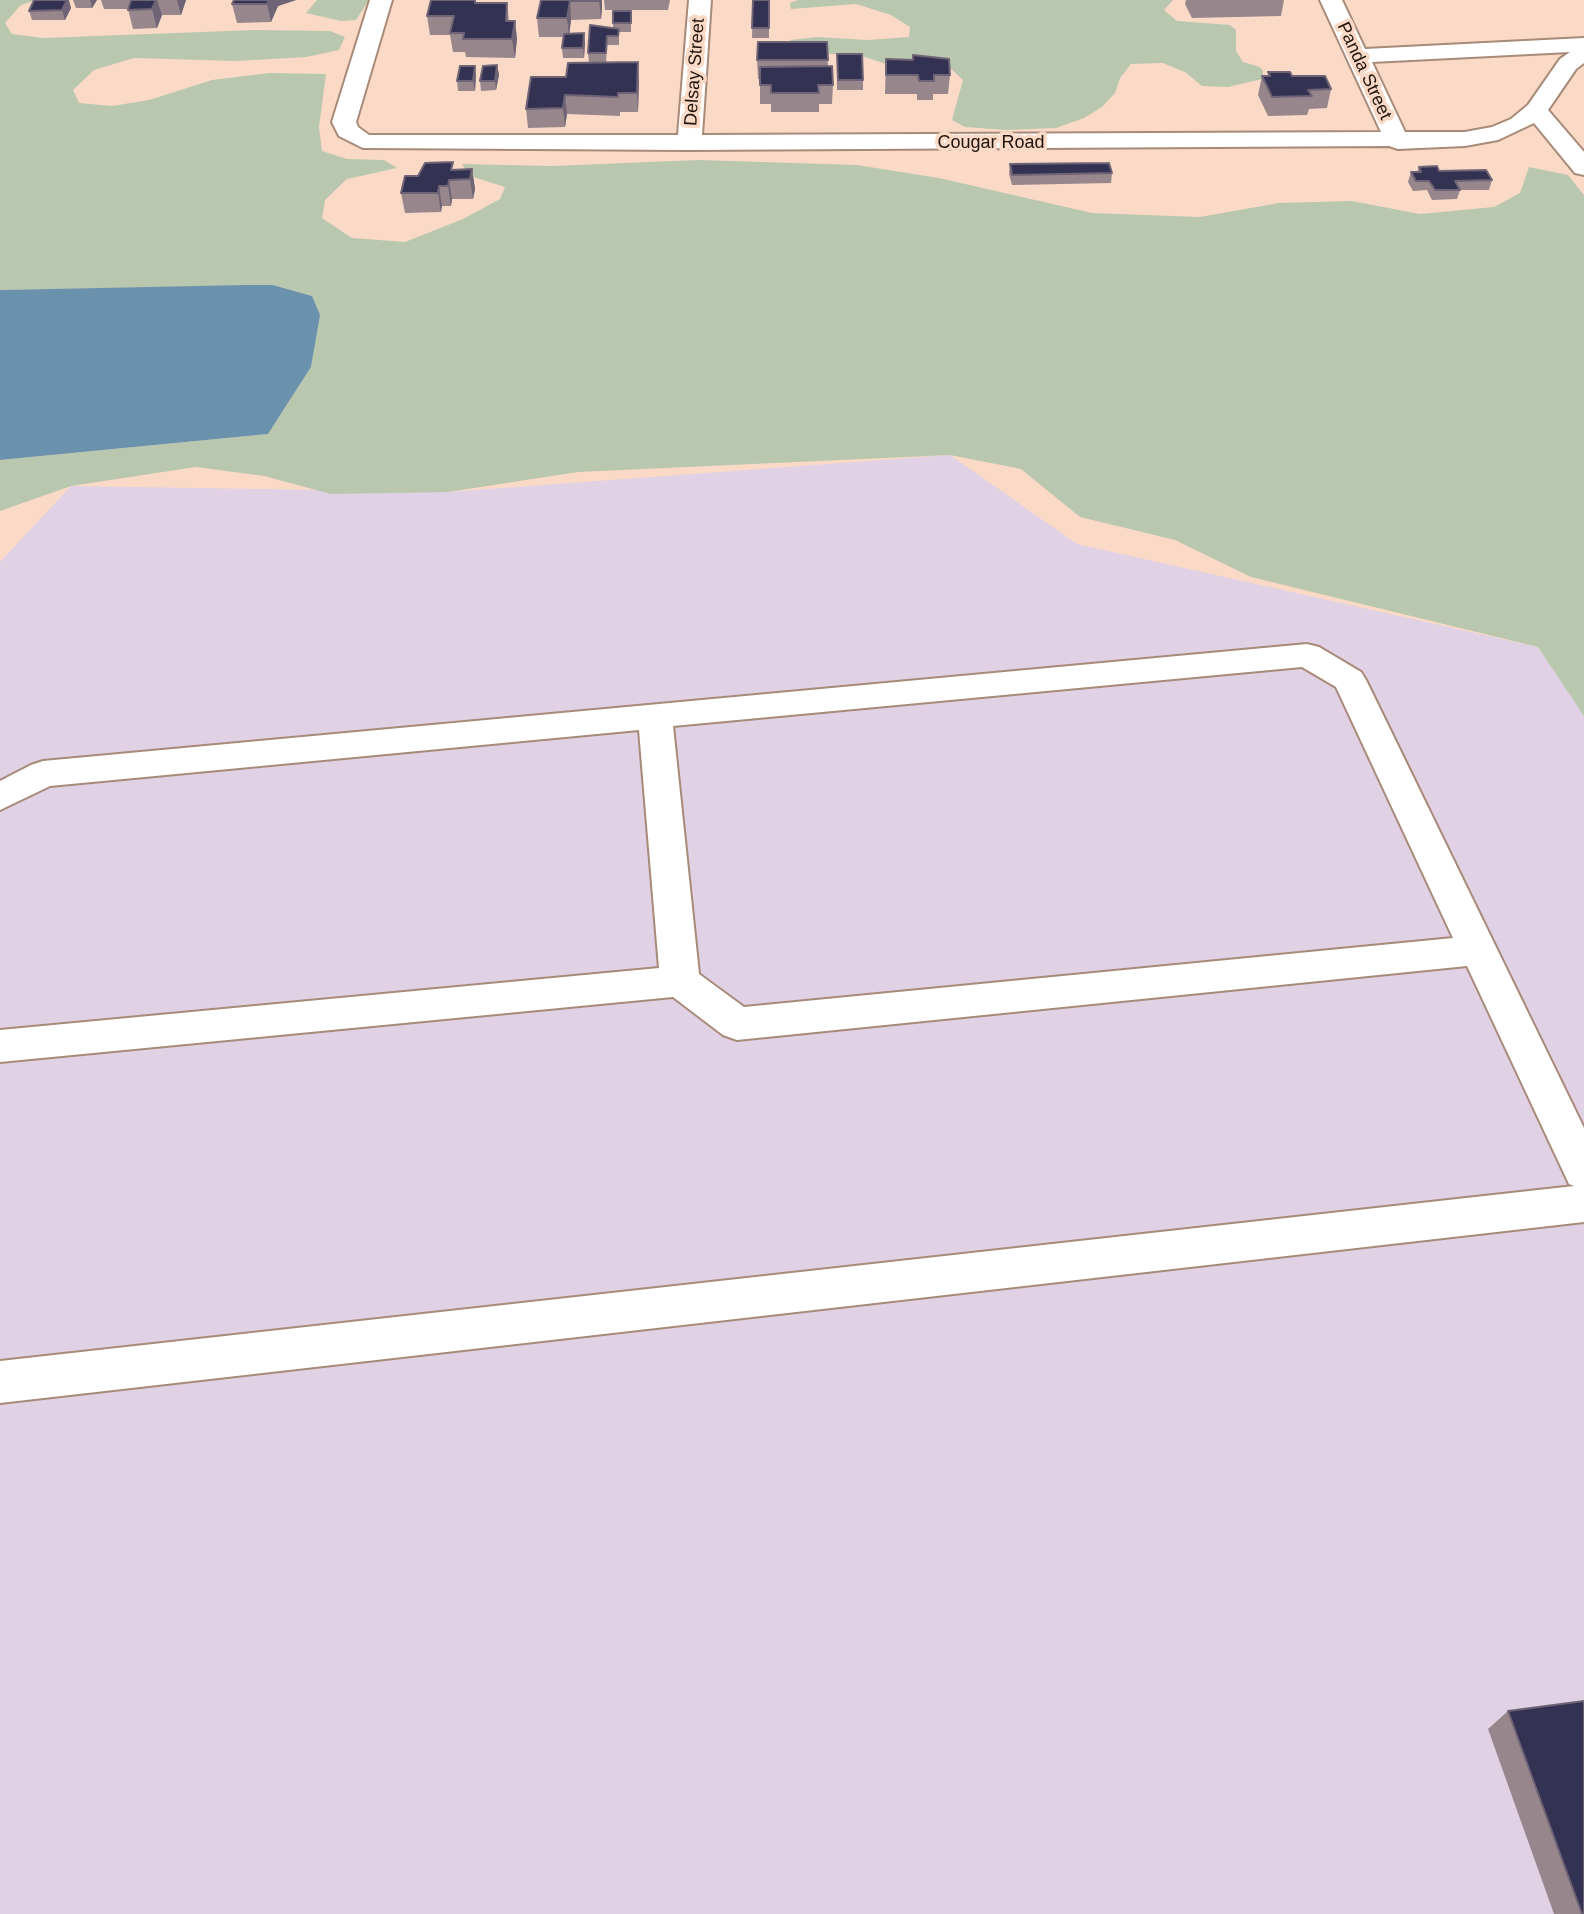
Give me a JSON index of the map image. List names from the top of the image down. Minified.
{"streets":{"street":["Panda Street","Delsay Street","Cougar Road"]},"crossings":[["Panda Street","Cougar Road"],["Delsay Street","Cougar Road"]]}
